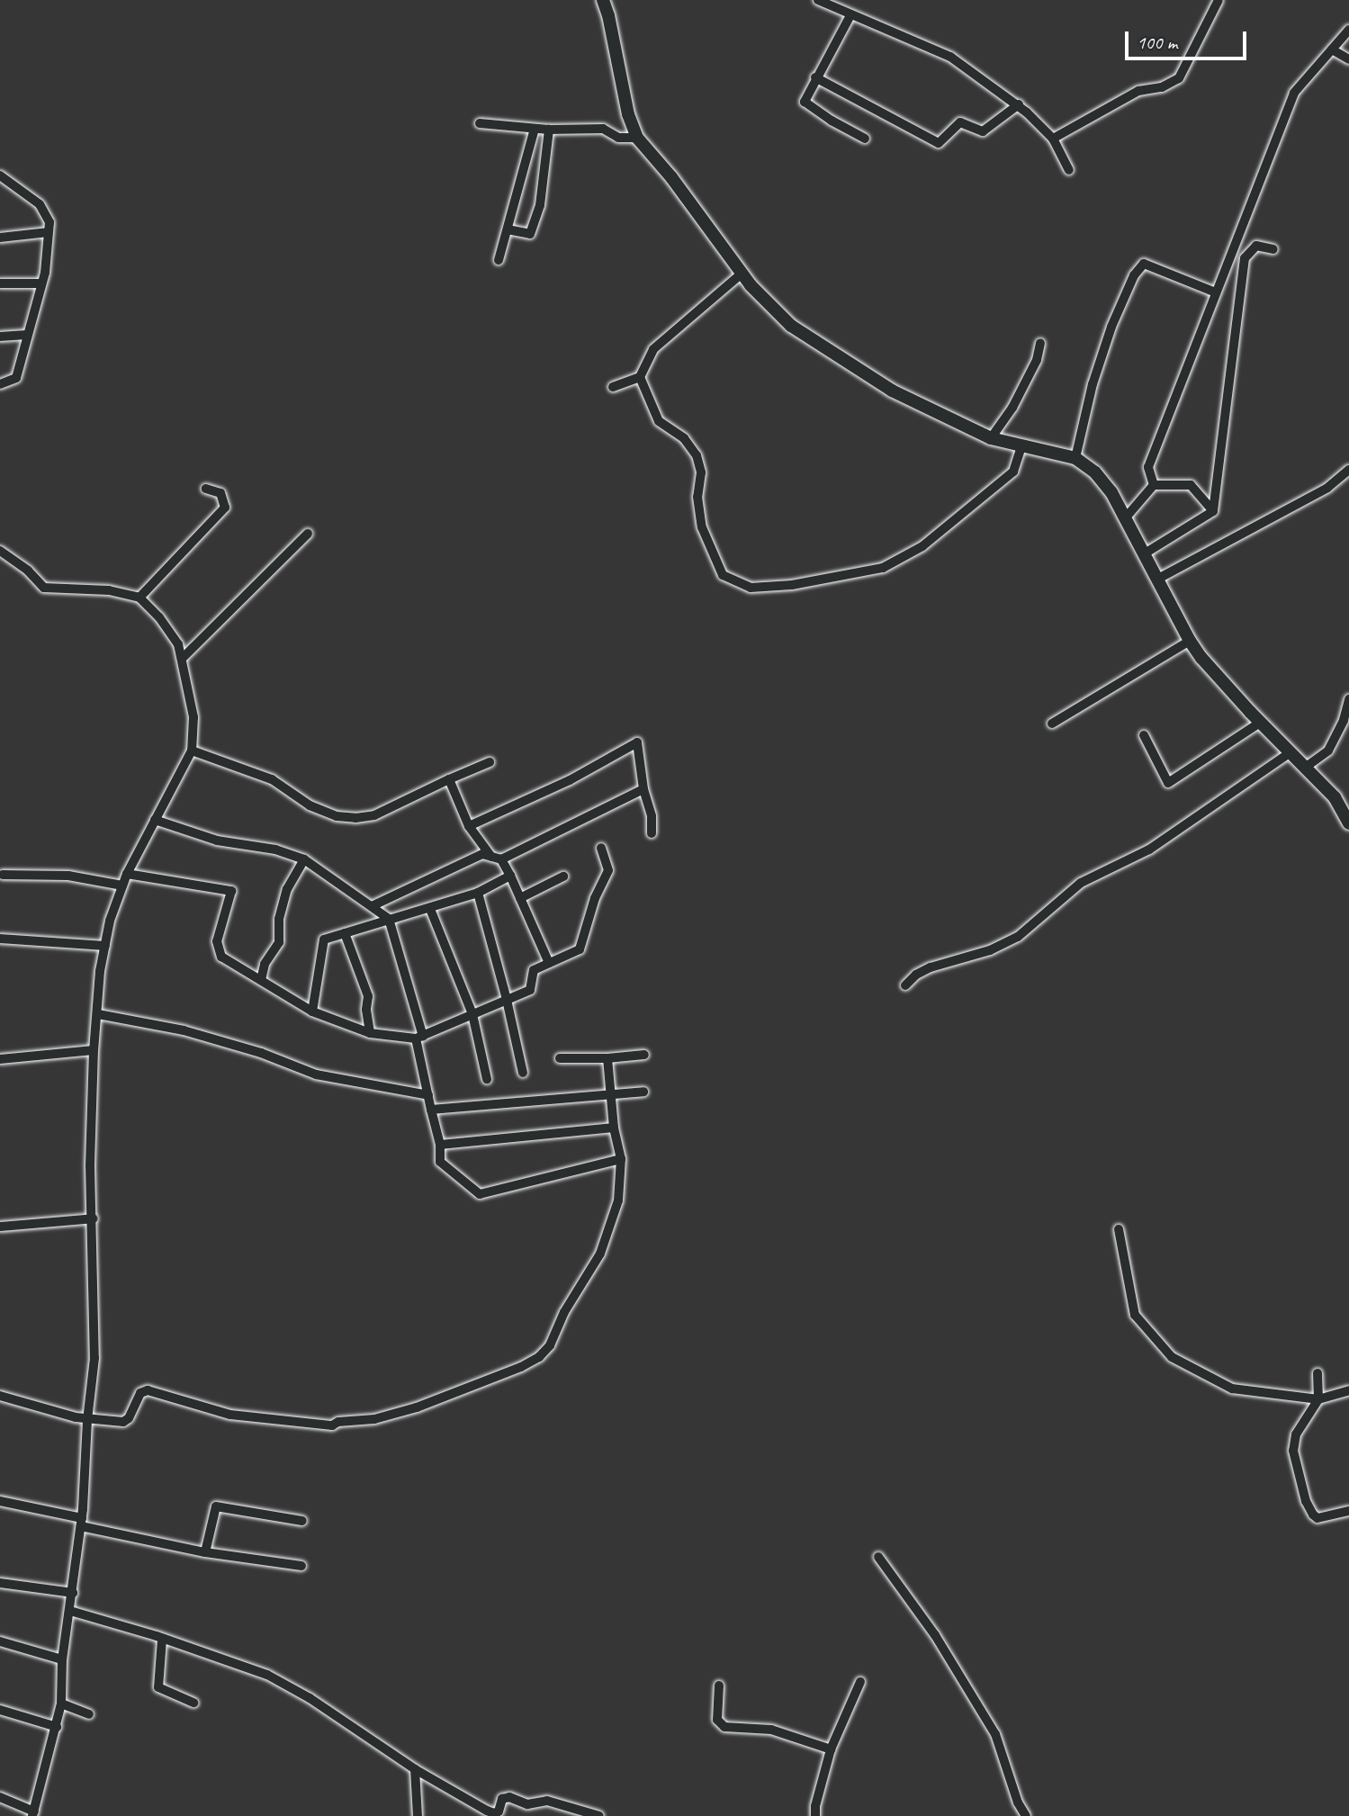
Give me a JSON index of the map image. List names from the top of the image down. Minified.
{"scale_bar":"100 m"}
